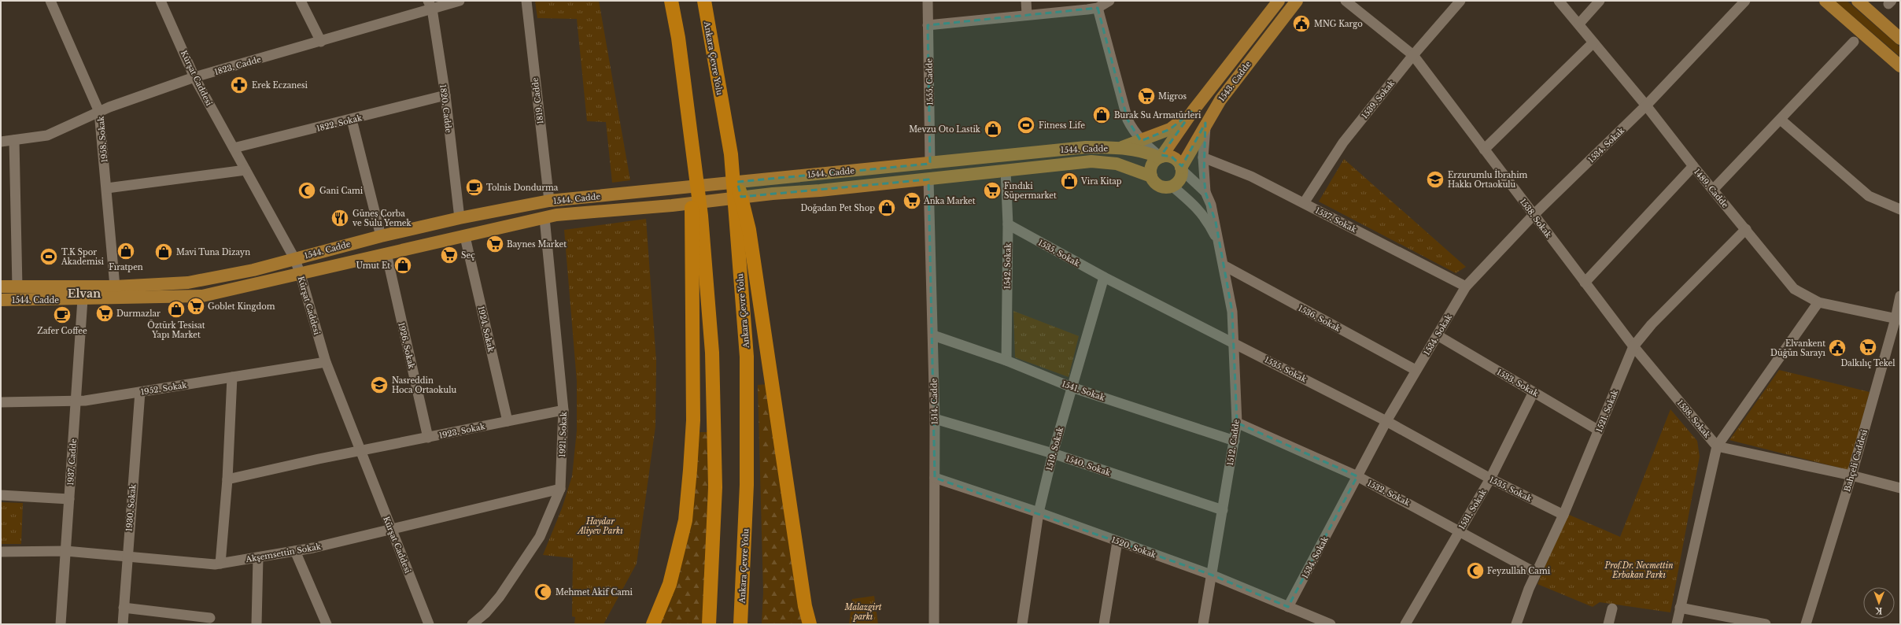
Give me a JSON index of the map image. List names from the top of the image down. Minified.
{"streets":{"highway":["Ankara Çevre Yolu"],"main road":["1543. Cadde","1544. Cadde"],"street":["1823. Cadde","Kürşat Caddesi","1555. Cadde","1539. Sokak","1819. Cadde","1820. Cadde","1822. Sokak","1958. Sokak","1534. Sokak","1489. Cadde","1538. Sokak","1537. Sokak","1535. Sokak","1542. Sokak","1536. Sokak","1924. Sokak","1926. Sokak","1533. Sokak","1952. Sokak","1541. Sokak","1514. Cadde","1521. Sokak","1923. Sokak","1921. Sokak","1512. Cadde","1519. Sokak","Bahçeli Caddesi","1937. Cadde","1540. Sokak","1532. Sokak","1930. Sokak","1531. Sokak","1520. Sokak","Akşemsettin Sokak"]},"crossings":[["1823. Cadde","Kürşat Caddesi"],["1823. Cadde","1820. Cadde"],["1823. Cadde","1958. Sokak"],["Kürşat Caddesi","1822. Sokak"],["Kürşat Caddesi","1544. Cadde"],["Kürşat Caddesi","1952. Sokak"],["Kürşat Caddesi","1923. Sokak"],["Kürşat Caddesi","Akşemsettin Sokak"],["1543. Cadde","1544. Cadde"],["1543. Cadde","1512. Cadde"],["1555. Cadde","1544. Cadde"],["1539. Sokak","1538. Sokak"],["1539. Sokak","1537. Sokak"],["1819. Cadde","1544. Cadde"],["1820. Cadde","1822. Sokak"],["1820. Cadde","1544. Cadde"],["1958. Sokak","1544. Cadde"],["1534. Sokak","1489. Cadde"],["1534. Sokak","1538. Sokak"],["1534. Sokak","1537. Sokak"],["1534. Sokak","1535. Sokak"],["1534. Sokak","1536. Sokak"],["1534. Sokak","1533. Sokak"],["1534. Sokak","1532. Sokak"],["1534. Sokak","1520. Sokak"],["1544. Cadde","1542. Sokak"],["1544. Cadde","1924. Sokak"],["1544. Cadde","1926. Sokak"],["1544. Cadde","1514. Cadde"],["1544. Cadde","1921. Sokak"],["1544. Cadde","1512. Cadde"],["1544. Cadde","1937. Cadde"],["1489. Cadde","1521. Sokak"],["1489. Cadde","Bahçeli Caddesi"],["1538. Sokak","1521. Sokak"],["1535. Sokak","1542. Sokak"],["1535. Sokak","1521. Sokak"],["1535. Sokak","1512. Cadde"],["1535. Sokak","1519. Sokak"],["1535. Sokak","1531. Sokak"],["1542. Sokak","1541. Sokak"],["1536. Sokak","1512. Cadde"],["1924. Sokak","1923. Sokak"],["1926. Sokak","1923. Sokak"],["1533. Sokak","1521. Sokak"],["1533. Sokak","1531. Sokak"],["1952. Sokak","1937. Cadde"],["1952. Sokak","1930. Sokak"],["1541. Sokak","1514. Cadde"],["1541. Sokak","1512. Cadde"],["1541. Sokak","1519. Sokak"],["1514. Cadde","1540. Sokak"],["1514. Cadde","1520. Sokak"],["1521. Sokak","1532. Sokak"],["1923. Sokak","1921. Sokak"],["1921. Sokak","Akşemsettin Sokak"],["1512. Cadde","1540. Sokak"],["1512. Cadde","1532. Sokak"],["1512. Cadde","1520. Sokak"],["1519. Sokak","1540. Sokak"],["1519. Sokak","1520. Sokak"],["1937. Cadde","Akşemsettin Sokak"],["1532. Sokak","1531. Sokak"],["1930. Sokak","Akşemsettin Sokak"]],"districts":["Elvan"],"parks":["Haydar Aliyev Parkı","Prof.Dr. Necmettin Erbakan Parkı","Malazgirt parkı"],"places":{"public building":["MNG Kargo","Elvankent Düğün Sarayı"],"pharmacy":["Erek Eczanesi"],"supermarket":["Migros","Fındıki Süpermarket","Anka Market","Baynes Market","Seç","Goblet Kingdom","Durmazlar","Dalkılıç Tekel"],"shop":["Burak Su Armatürleri","Mevzu Oto Lastik","Vira Kitap","Doğadan Pet Shop","Fıratpen","Mavi Tuna Dizayn","Umut Et","Öztürk Tesisat Yapı Market"],"sports":["Fitness Life","T.K Spor Akademisi"],"school or university":["Erzurumlu İbrahim Hakkı Ortaokulu","Nasreddin Hoca Ortaokulu"],"cafe":["Tolnis Dondurma","Zafer Coffee"],"mosque":["Gani Cami","Feyzullah Cami","Mehmet Akif Cami"],"restaurant":["Güneş Çorba ve Sulu Yemek"]},"north":"bottom"}
